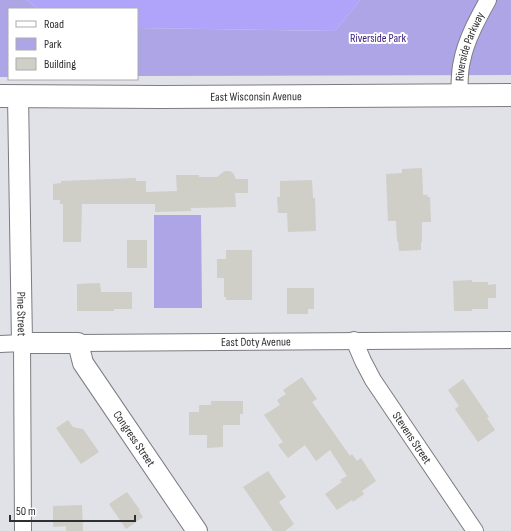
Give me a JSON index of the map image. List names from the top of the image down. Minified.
{"streets":{"main road":["East Wisconsin Avenue"],"street":["Riverside Parkway","Pine Street","East Doty Avenue","Stevens Street","Congress Street"]},"crossings":[["Riverside Parkway","East Wisconsin Avenue"],["East Wisconsin Avenue","Pine Street"],["Pine Street","East Doty Avenue"],["East Doty Avenue","Stevens Street"],["East Doty Avenue","Congress Street"]],"parks":["Riverside Park"],"legend":["Road","Park","Building"],"scale_bar":"50 m"}
